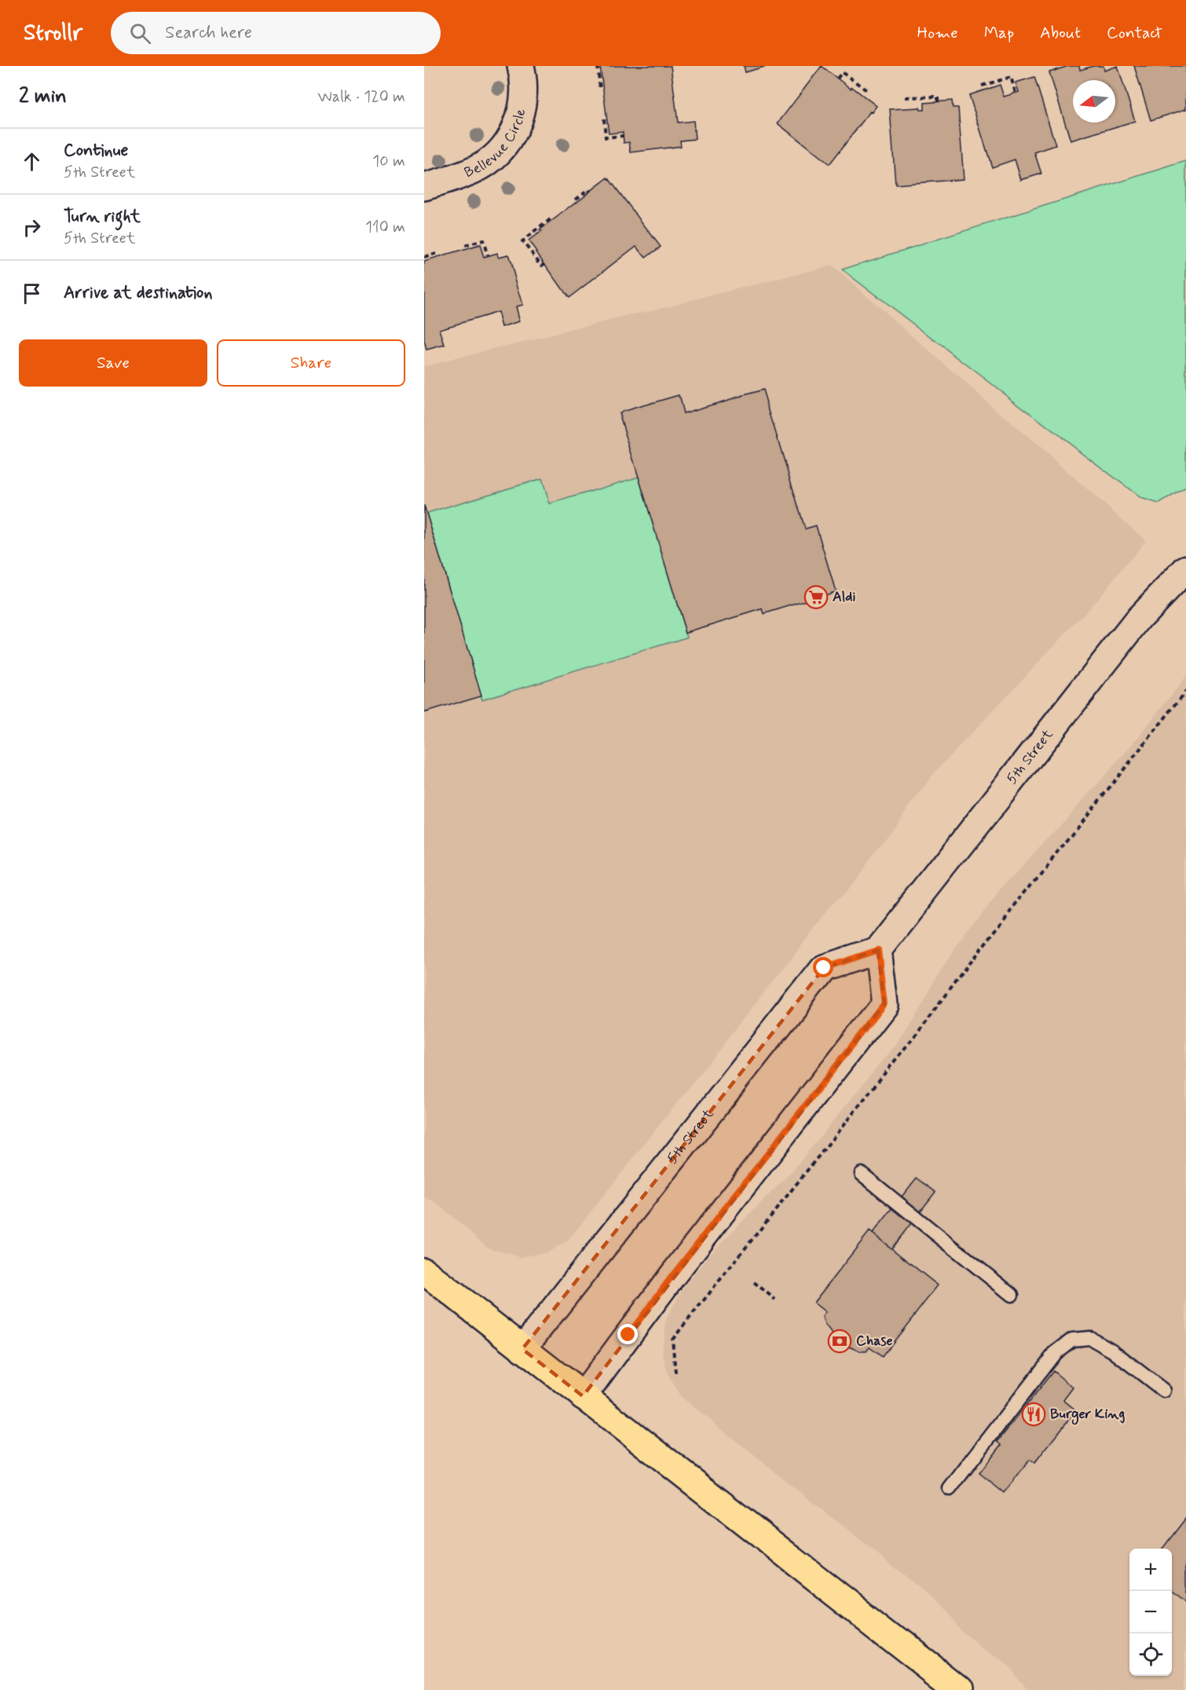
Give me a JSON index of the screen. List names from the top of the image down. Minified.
{"streets":{"street":["Bellevue Circle","5th Street"]},"places":{"supermarket":["Aldi"],"bank":["Chase"],"restaurant":["Burger King"]},"north":"left","page":{"header":"Strollr","search":"Search here","nav":["Home","Map","About","Contact"],"heading":["2 min","Walk · 120 m"],"list":[["Continue","5th Street","10 m"],["Turn right","5th Street","110 m"],"Arrive at destination"],"buttons":["Save","Share"],"map_buttons":["+","−"]}}
